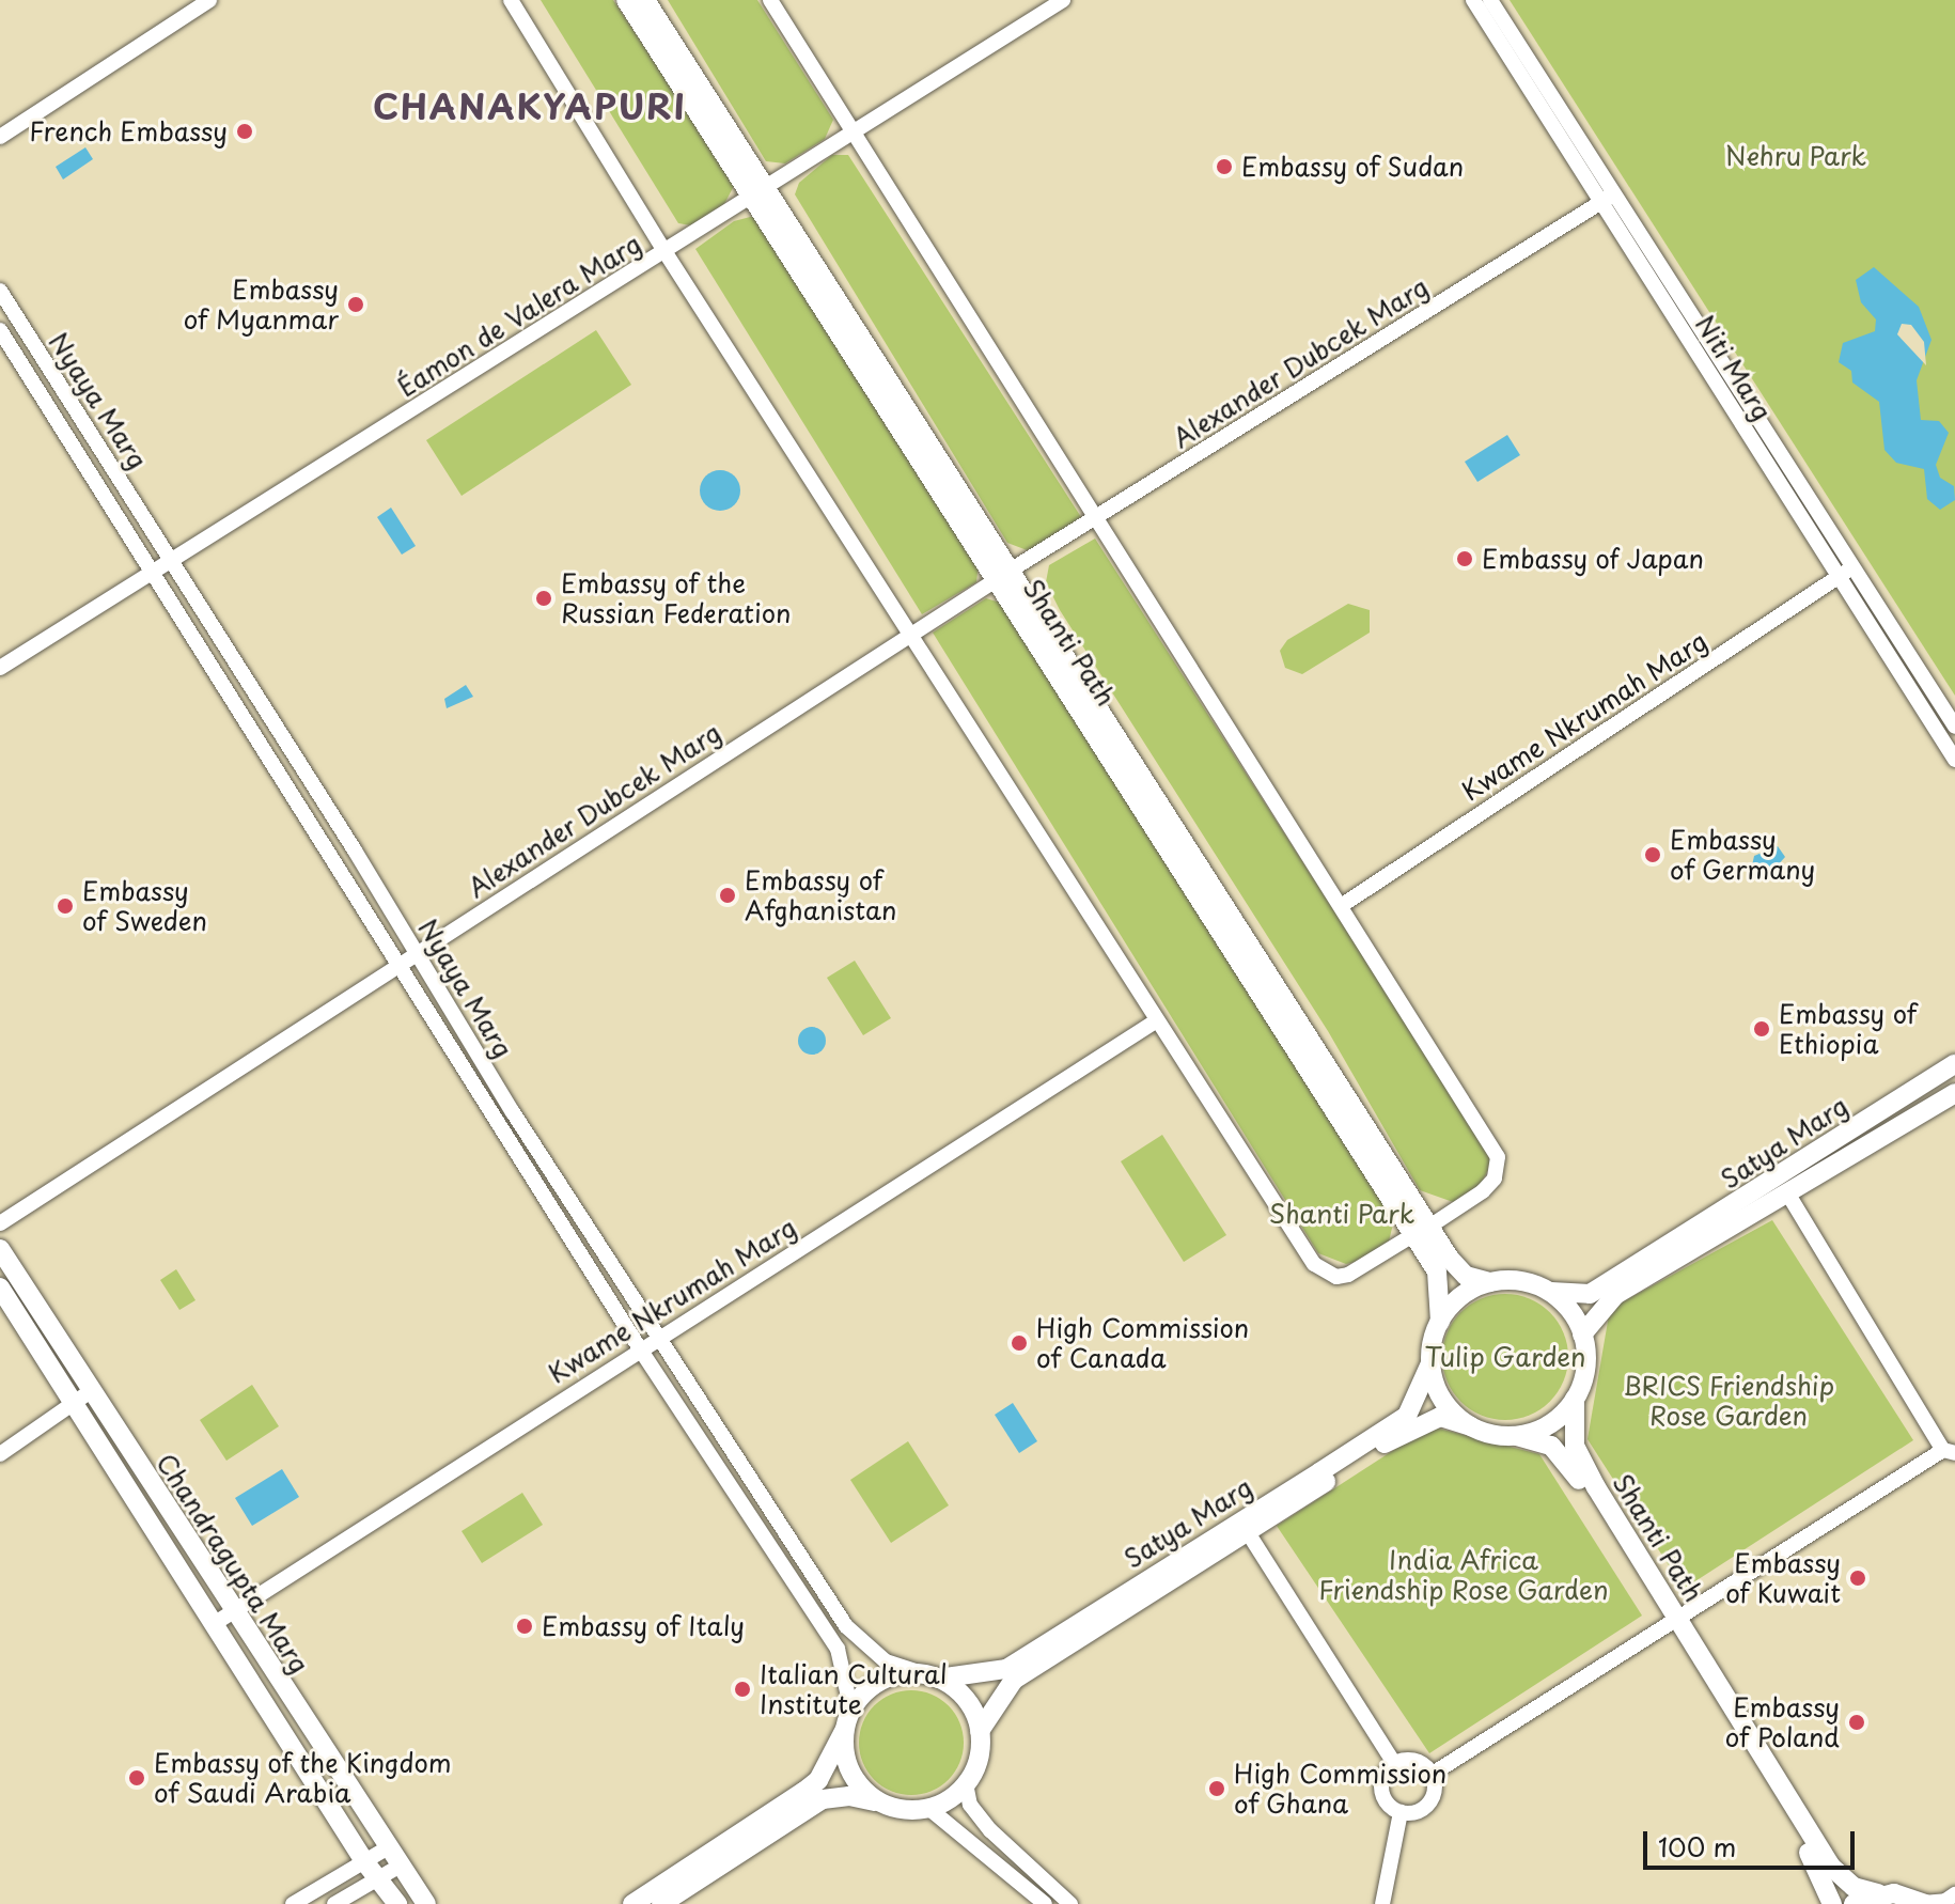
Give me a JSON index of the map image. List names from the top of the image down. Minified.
{"streets":{"main road":["Shanti Path","Satya Marg","Chandragupta Marg"],"street":["Éamon de Valera Marg","Alexander Dubcek Marg","Niti Marg","Nyaya Marg","Kwame Nkrumah Marg"]},"crossings":[["Éamon de Valera Marg","Nyaya Marg"],["Éamon de Valera Marg","Shanti Path"],["Alexander Dubcek Marg","Niti Marg"],["Alexander Dubcek Marg","Nyaya Marg"],["Alexander Dubcek Marg","Shanti Path"],["Niti Marg","Kwame Nkrumah Marg"],["Nyaya Marg","Kwame Nkrumah Marg"],["Nyaya Marg","Satya Marg"],["Shanti Path","Satya Marg"],["Kwame Nkrumah Marg","Chandragupta Marg"]],"districts":["CHANAKYAPURI"],"parks":["Nehru Park","Shanti Park","Tulip Garden","BRICS Friendship Rose Garden","India Africa Friendship Rose Garden"],"places":["French Embassy","Embassy of Sudan","Embassy of Myanmar","Embassy of Japan","Embassy of the Russian Federation","Embassy of Germany","Embassy of Afghanistan","Embassy of Sweden","Embassy of Ethiopia","High Commission of Canada","Embassy of Kuwait","Embassy of Italy","Italian Cultural Institute","Embassy of Poland","Embassy of the Kingdom of Saudi Arabia","High Commission of Ghana"],"scale_bar":"100 m"}
